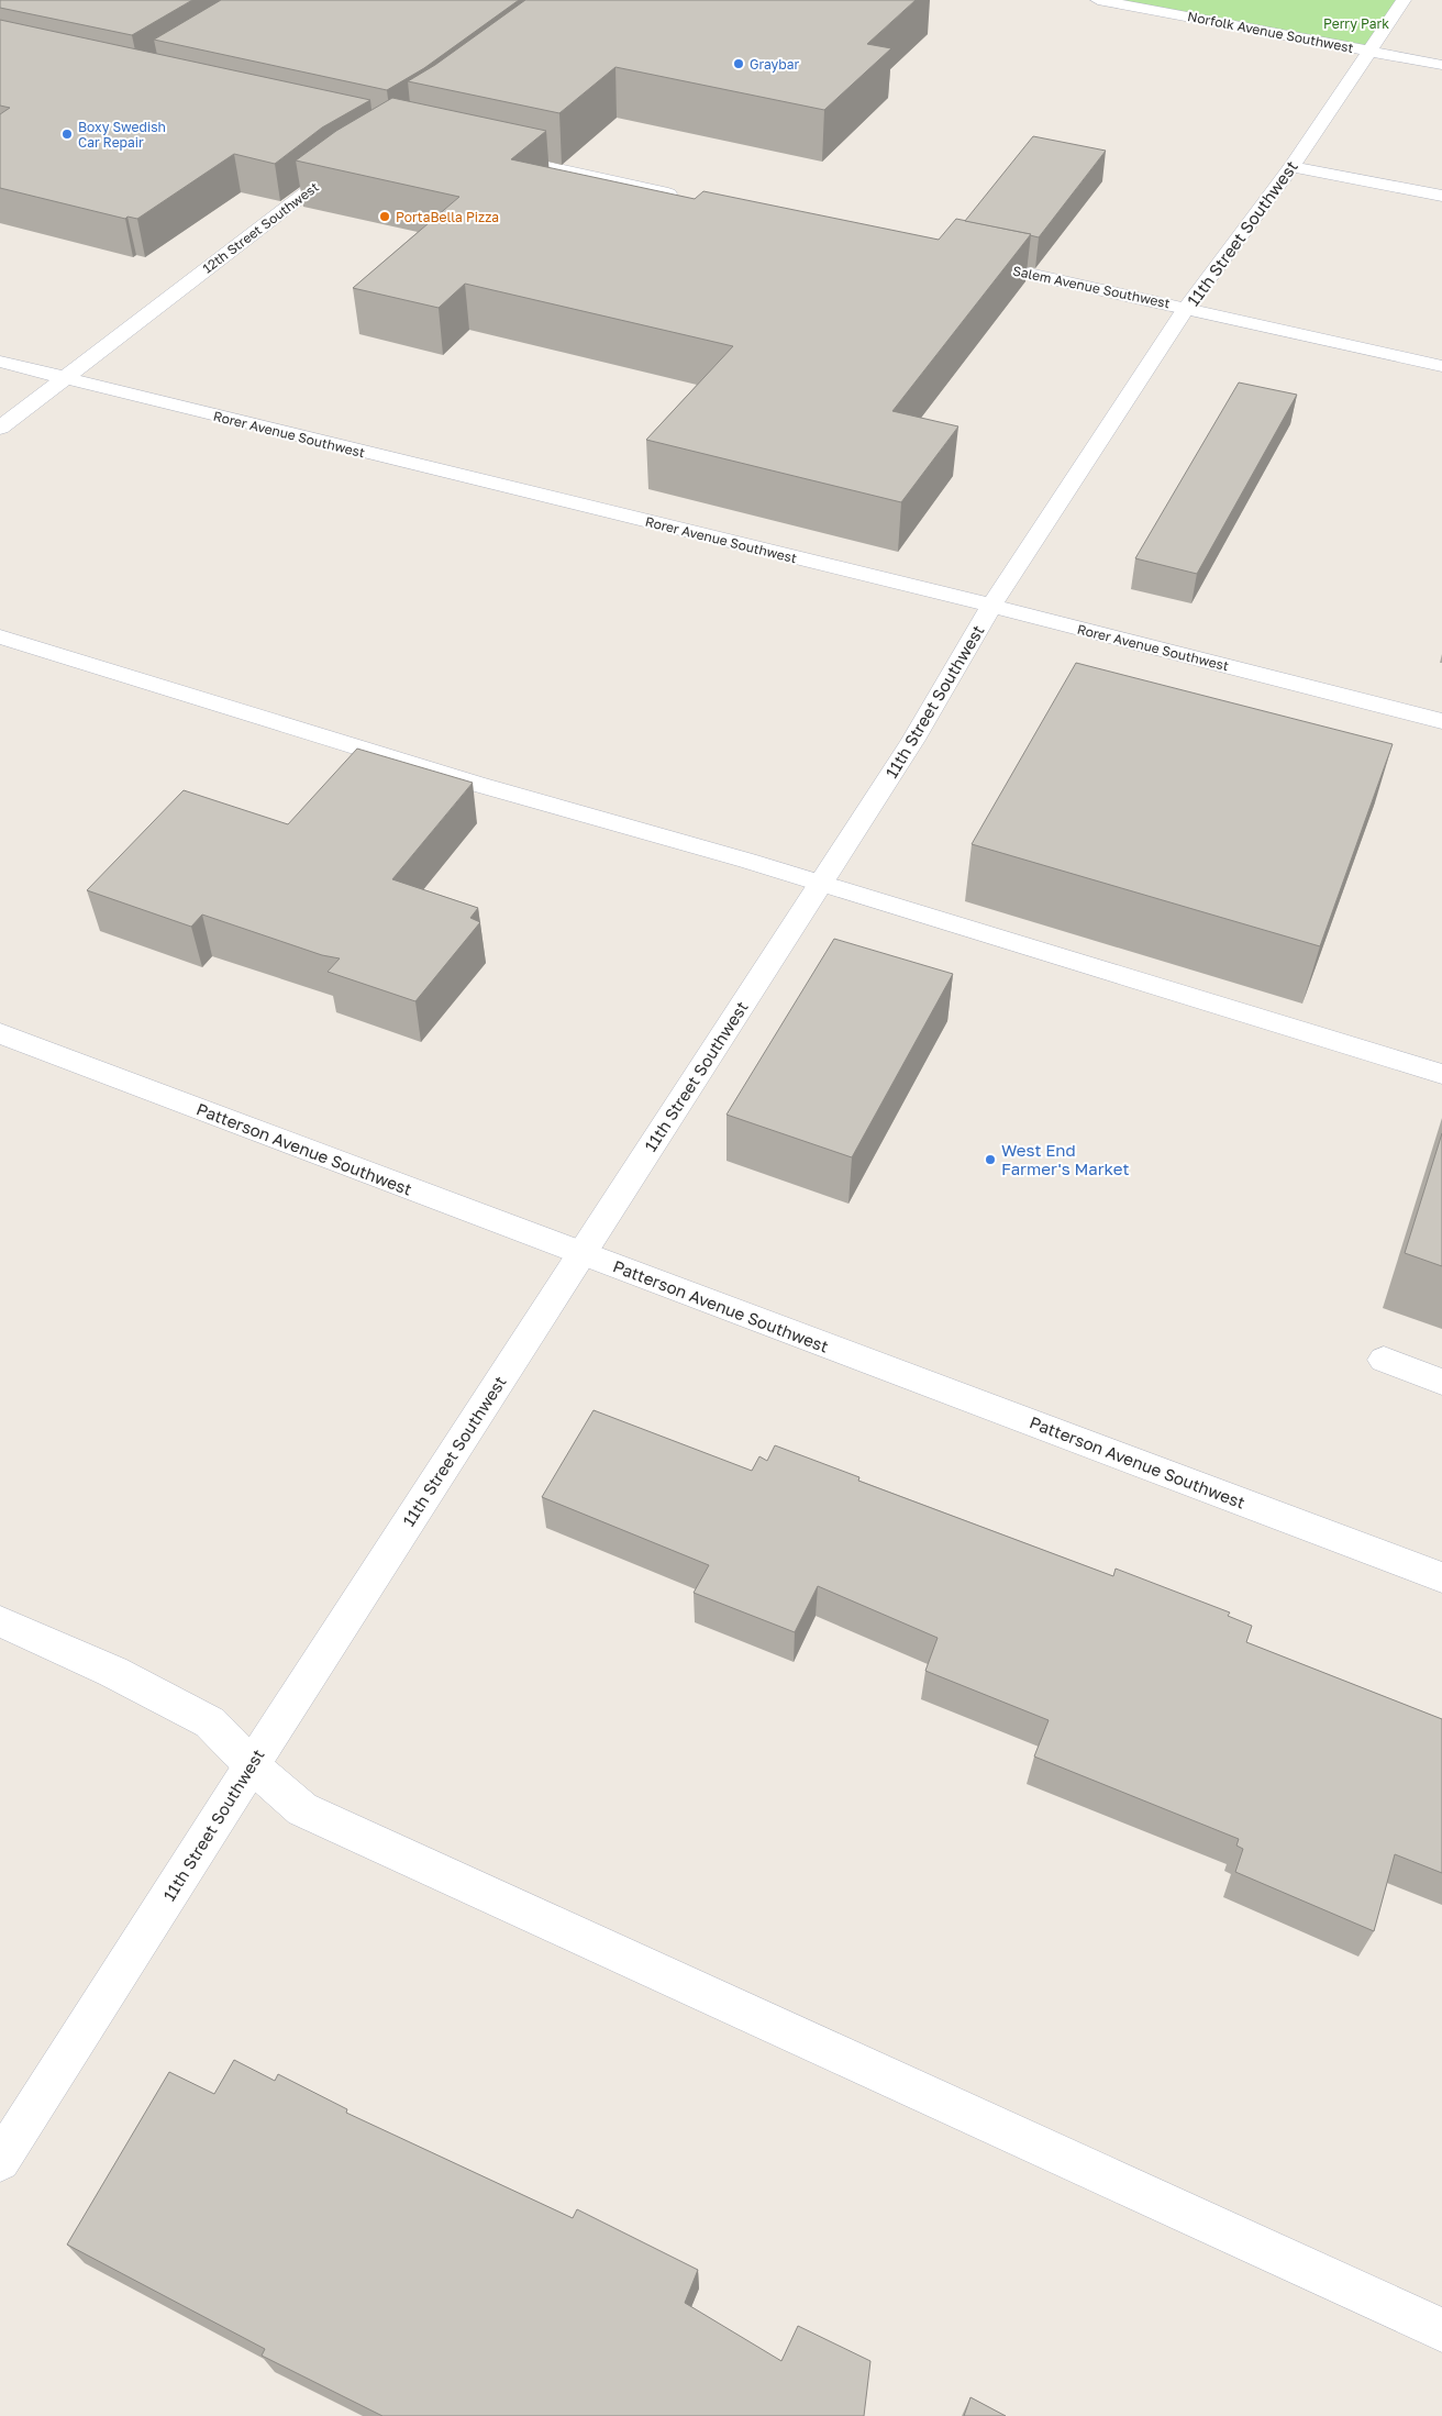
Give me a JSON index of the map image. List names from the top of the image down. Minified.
{"streets":{"street":["Norfolk Avenue Southwest","12th Street Southwest","11th Street Southwest","Salem Avenue Southwest","Rorer Avenue Southwest","Patterson Avenue Southwest"]},"crossings":[["Norfolk Avenue Southwest","11th Street Southwest"],["12th Street Southwest","Rorer Avenue Southwest"],["11th Street Southwest","Salem Avenue Southwest"],["11th Street Southwest","Rorer Avenue Southwest"],["11th Street Southwest","Patterson Avenue Southwest"]],"parks":["Perry Park"],"places":["Graybar","Boxy Swedish Car Repair","PortaBella Pizza","West End Farmer's Market"]}
